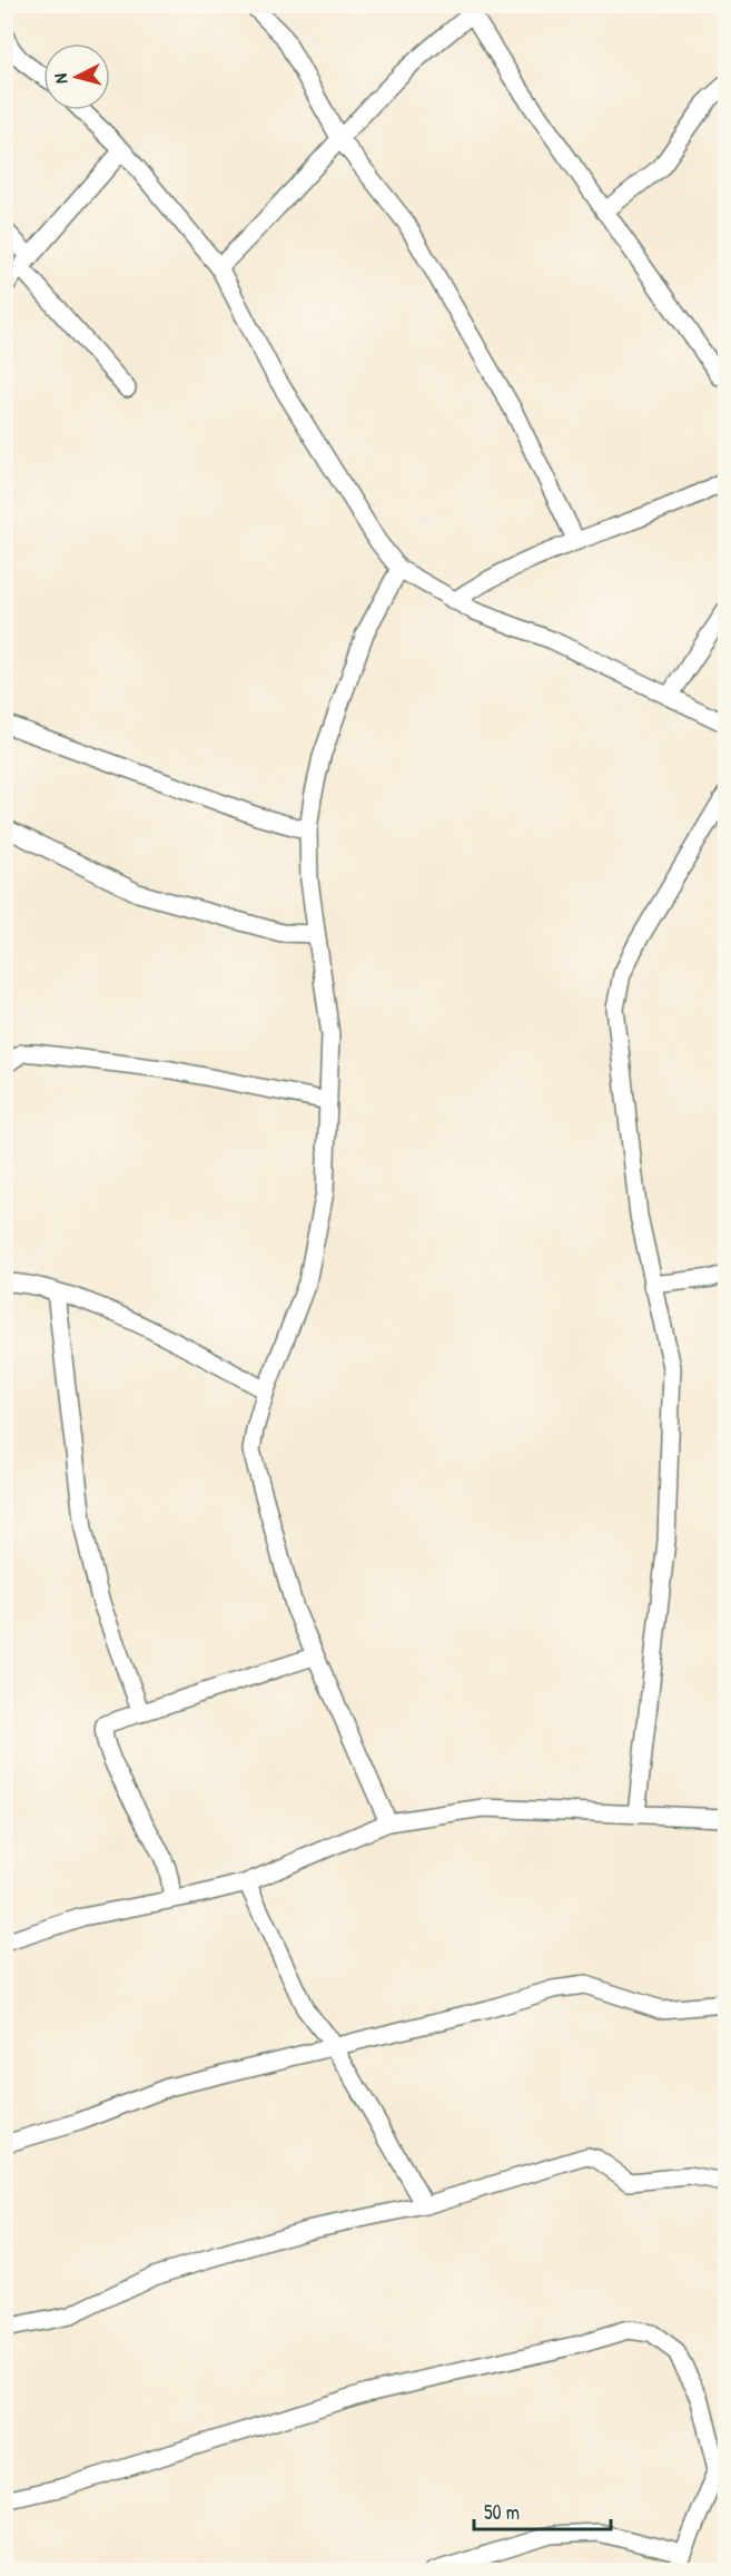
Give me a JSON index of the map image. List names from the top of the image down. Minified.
{"scale_bar":"50 m","north":"left"}
